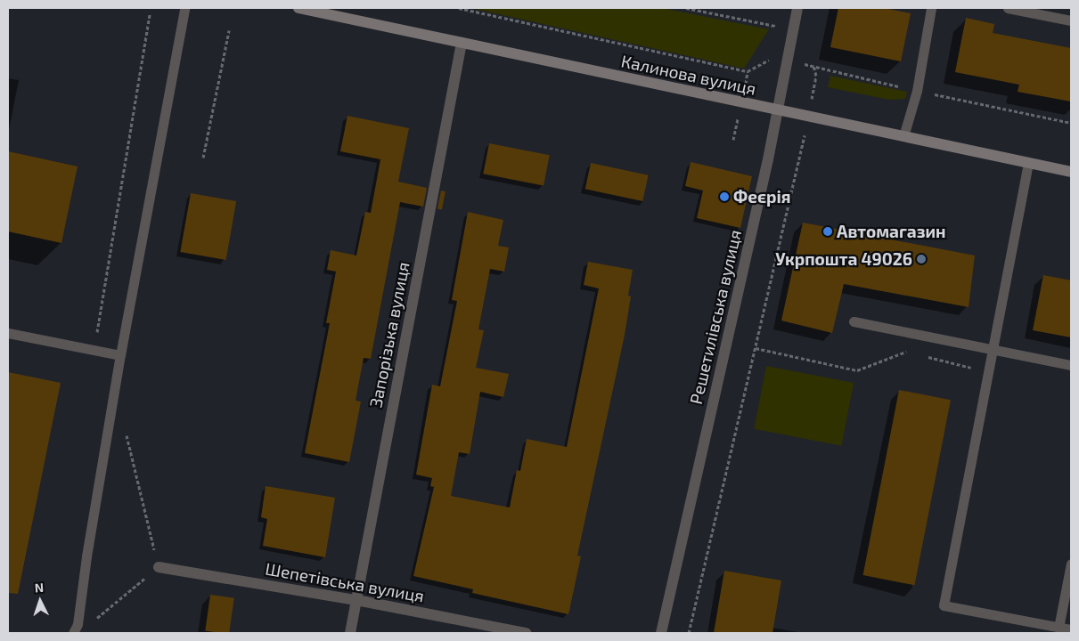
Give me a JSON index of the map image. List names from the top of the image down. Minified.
{"streets":{"main road":["Калинова вулиця"],"street":["Решетилівська вулиця","Запорізька вулиця","Шепетівська вулиця"]},"crossings":[["Калинова вулиця","Решетилівська вулиця"],["Калинова вулиця","Запорізька вулиця"],["Запорізька вулиця","Шепетівська вулиця"]],"places":["Феєрія","Автомагазин","Укрпошта 49026"],"north":"top"}
